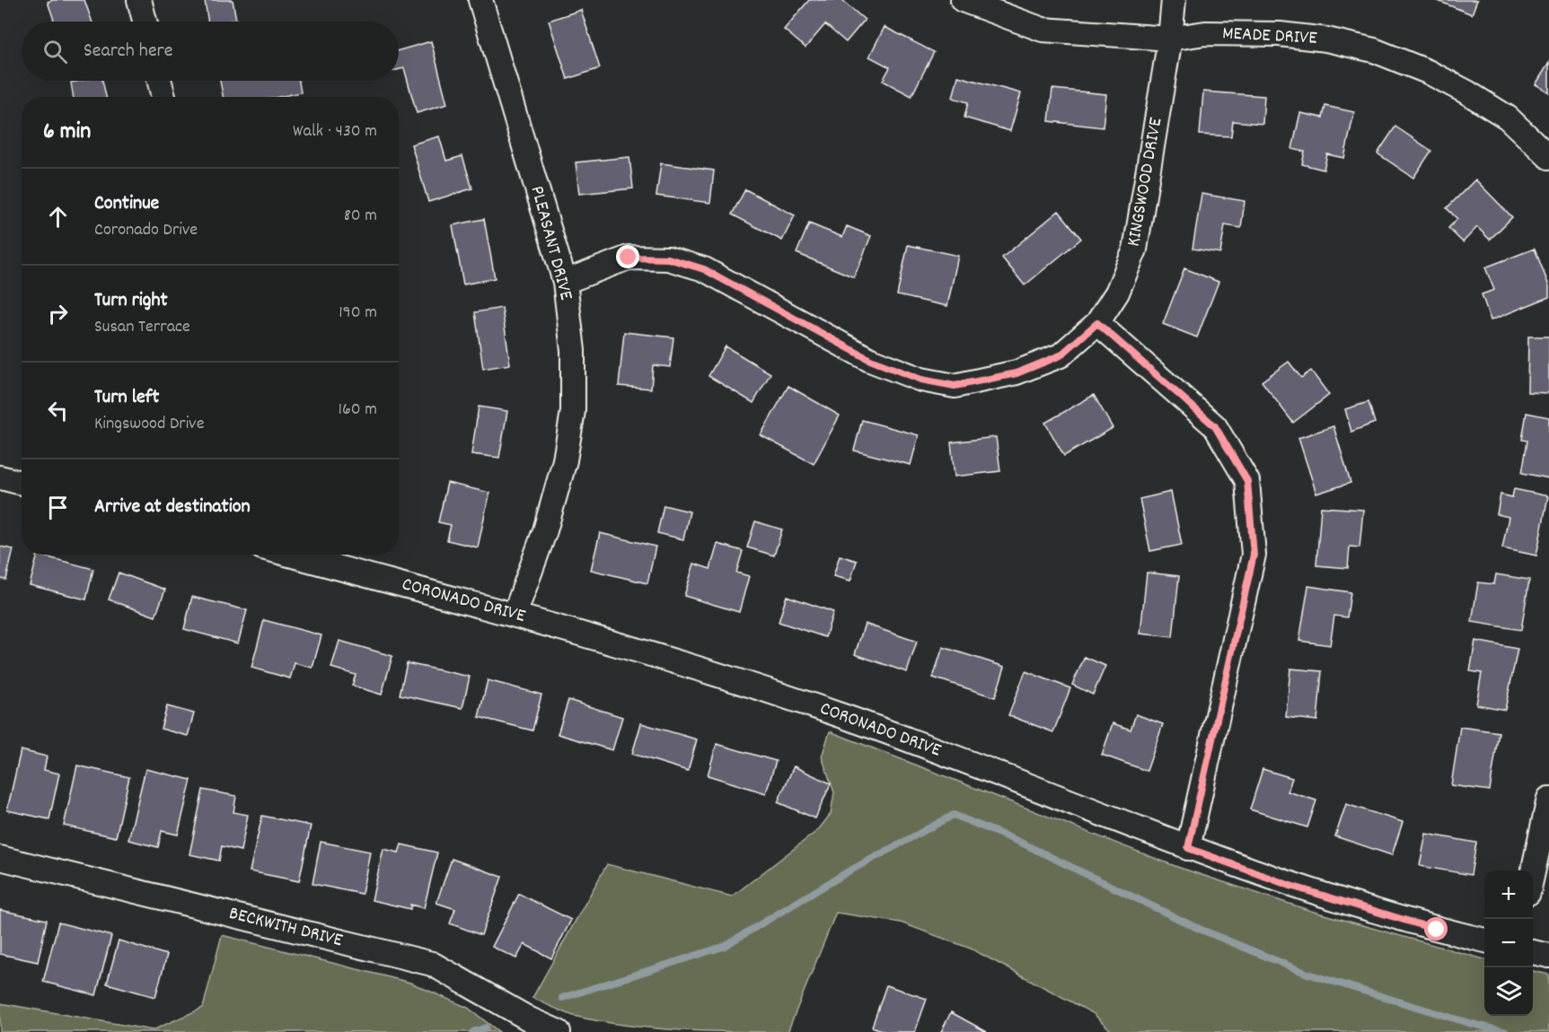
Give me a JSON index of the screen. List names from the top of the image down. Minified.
{"streets":{"street":["MEADE DRIVE","KINGSWOOD DRIVE","PLEASANT DRIVE","CORONADO DRIVE","BECKWITH DRIVE"]},"crossings":[["MEADE DRIVE","KINGSWOOD DRIVE"],["KINGSWOOD DRIVE","PLEASANT DRIVE"],["PLEASANT DRIVE","CORONADO DRIVE"]],"page":{"search":"Search here","heading":["6 min","Walk · 430 m"],"list":[["Continue","Coronado Drive","80 m"],["Turn right","Susan Terrace","190 m"],["Turn left","Kingswood Drive","160 m"],"Arrive at destination"],"map_buttons":["+","−"]}}
